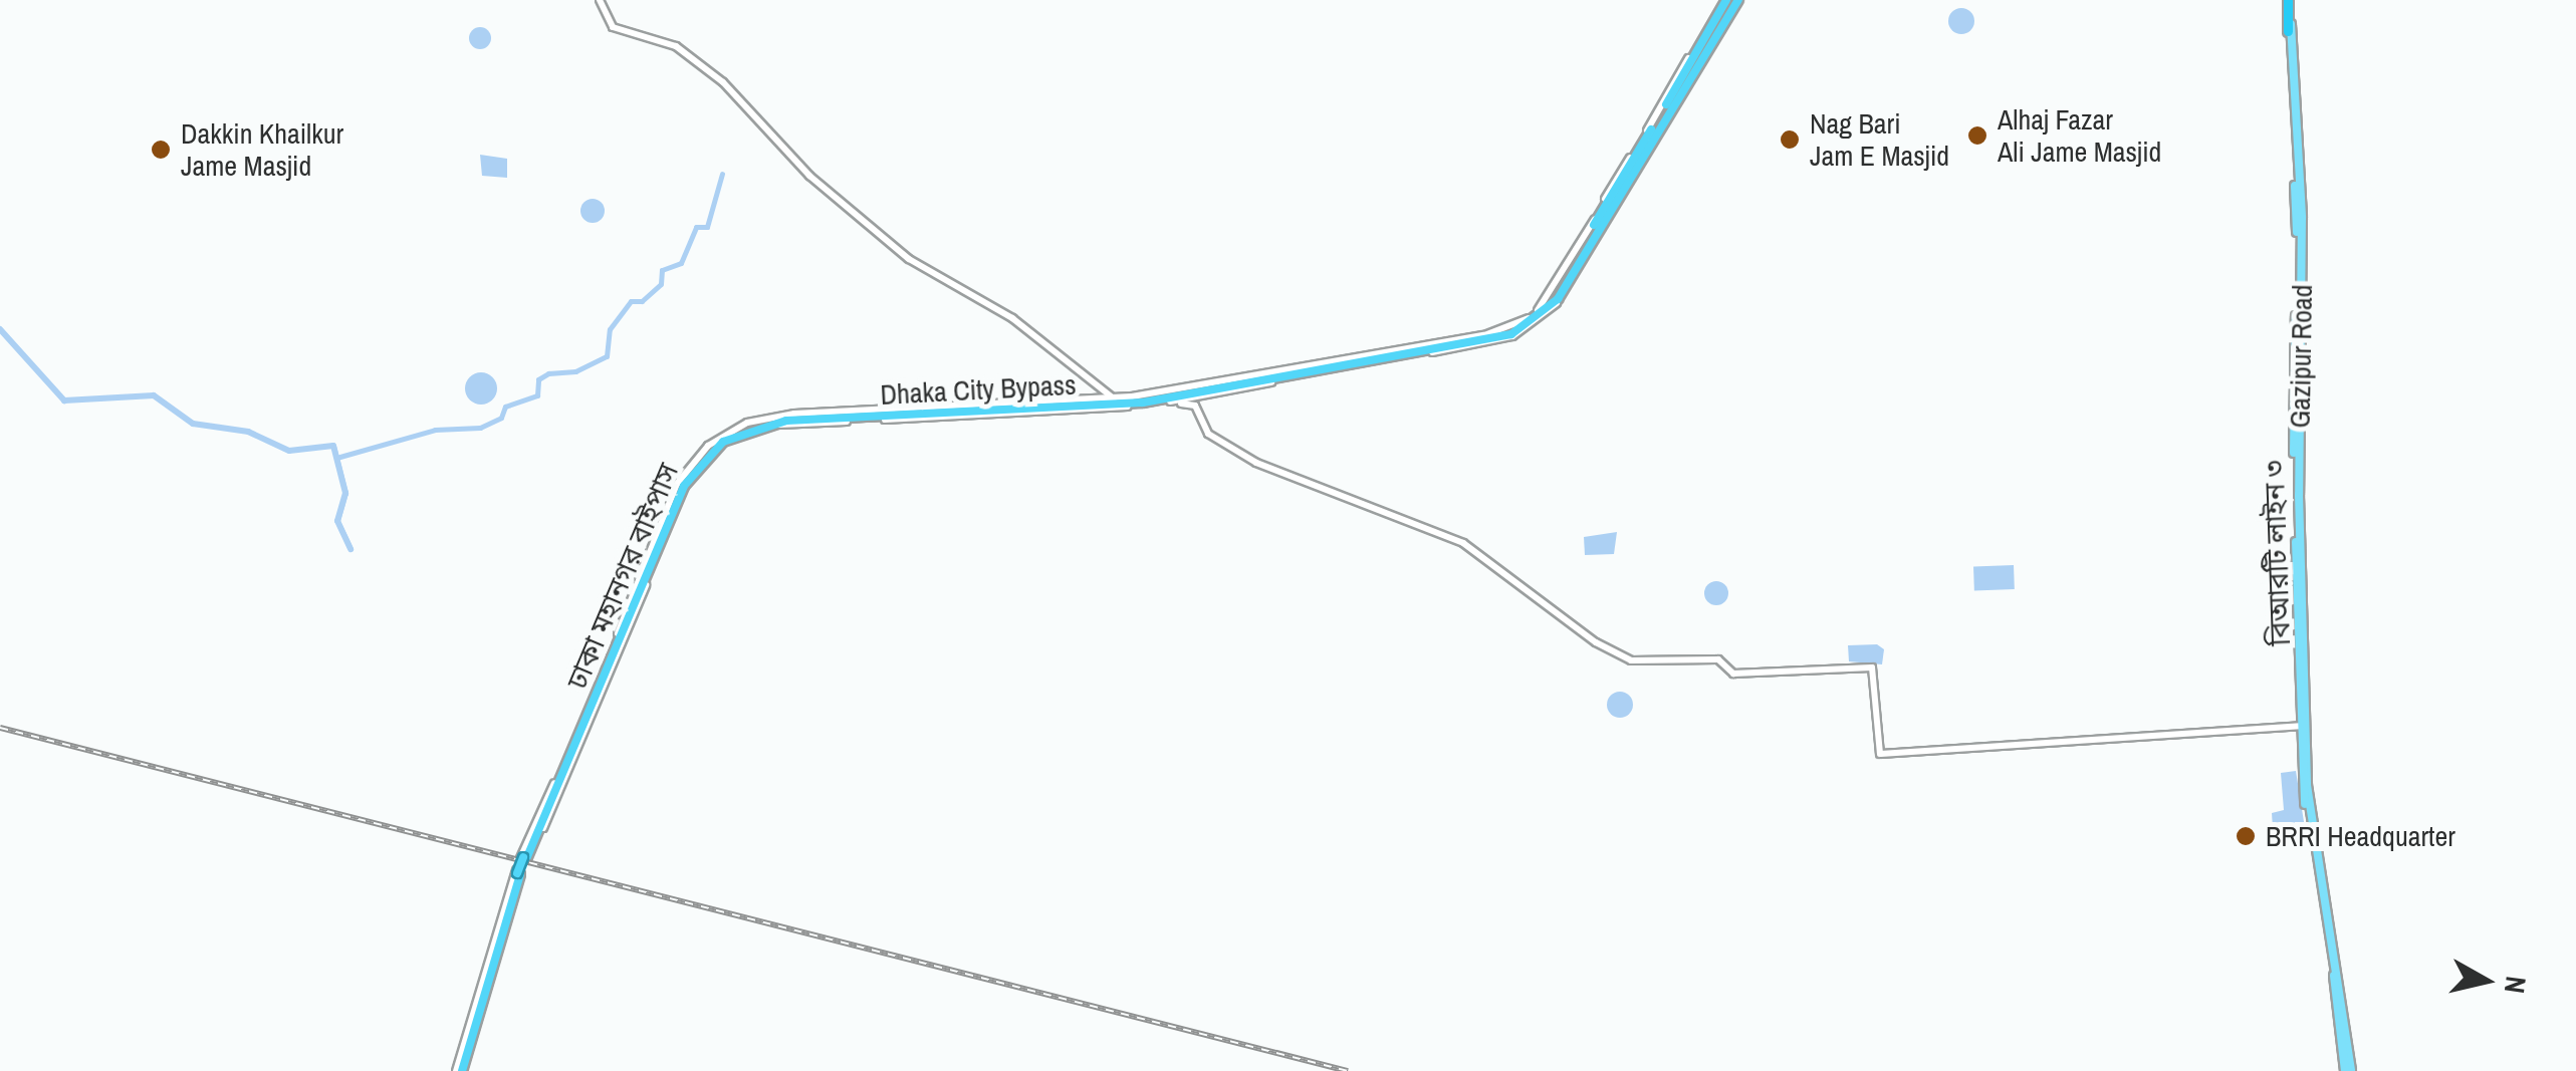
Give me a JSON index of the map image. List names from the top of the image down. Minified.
{"streets":{"highway":["Dhaka City Bypass","বিআরটি লাইন ৩","ঢাকা মহানগর বাইপাস"],"main road":["Gazipur Road"]},"crossings":[["Gazipur Road","বিআরটি লাইন ৩"],["Dhaka City Bypass","ঢাকা মহানগর বাইপাস"]],"places":["Alhaj Fazar Ali Jame Masjid","Nag Bari Jam E Masjid","Dakkin Khailkur Jame Masjid","BRRI Headquarter"],"north":"right"}
